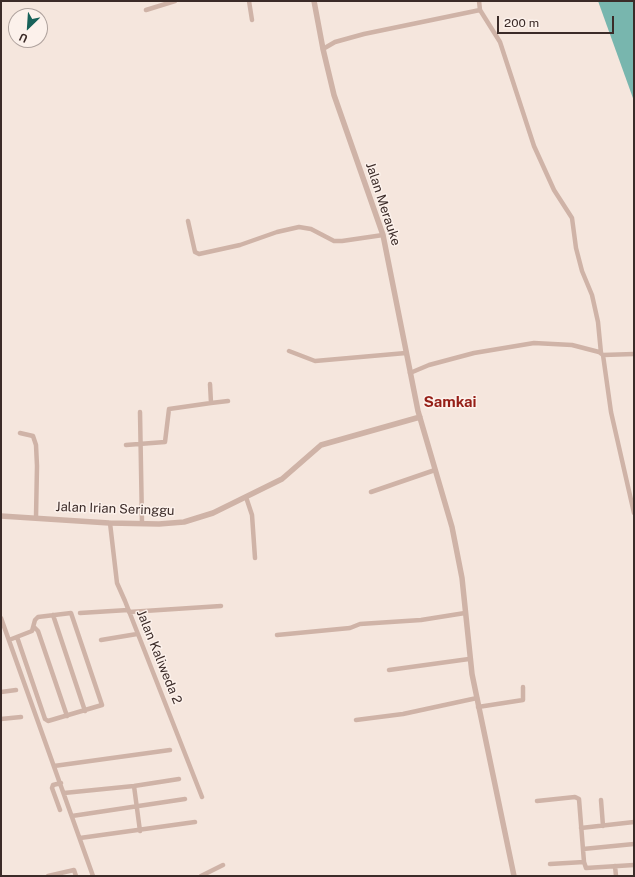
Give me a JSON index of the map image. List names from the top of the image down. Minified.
{"streets":{"street":["Jalan Merauke","Jalan Irian Seringgu","Jalan Kaliweda 2"]},"crossings":[["Jalan Merauke","Jalan Irian Seringgu"],["Jalan Irian Seringgu","Jalan Kaliweda 2"]],"districts":["Samkai"],"scale_bar":"200 m","north":"bottom left"}
